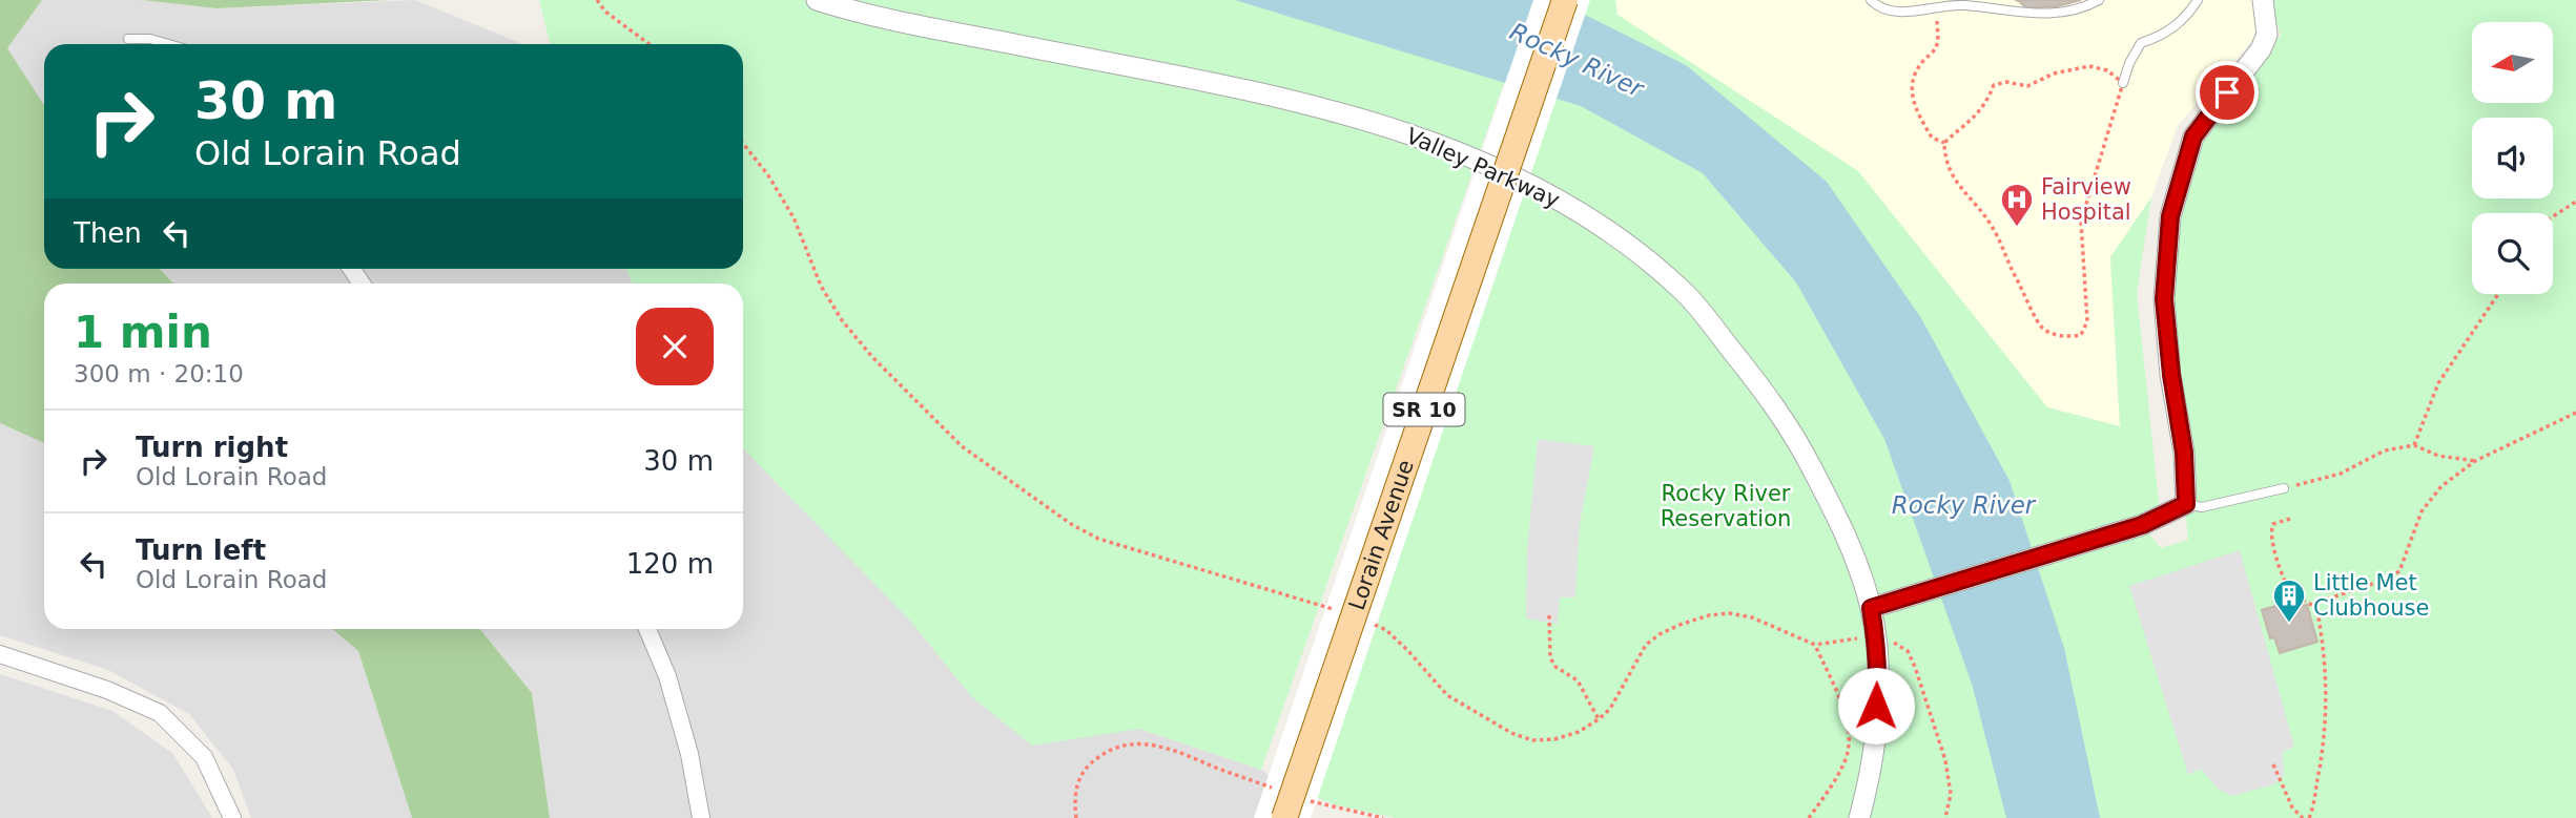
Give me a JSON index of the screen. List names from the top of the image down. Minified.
{"streets":{"main road":["SR 10","Lorain Avenue"],"street":["Valley Parkway"]},"water":["Rocky River"],"parks":["Rocky River Reservation"],"places":{"hospital":["Fairview Hospital"],"building":["Little Met Clubhouse"]},"north":"left","page":{"turn":["30 m","Old Lorain Road"],"then":"Then","heading":["1 min","300 m · 20:10"],"list":[{"name":"Turn right","note":"Old Lorain Road","value":"30 m"},{"name":"Turn left","note":"Old Lorain Road","value":"120 m"}]}}
